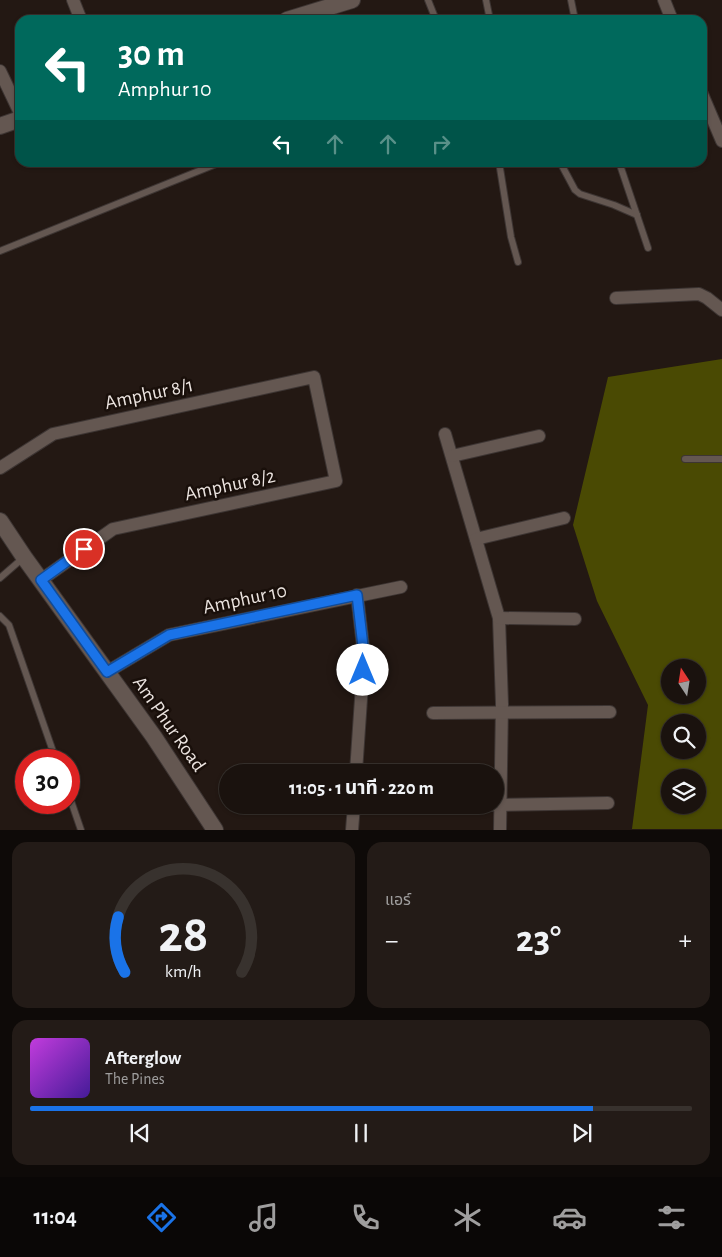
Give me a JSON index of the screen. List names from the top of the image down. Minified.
{"streets":{"street":["Amphur 8/1","Amphur 8/2","Amphur 10","Am Phur Road"]},"crossings":[["Amphur 8/1","Amphur 8/2"],["Amphur 8/2","Am Phur Road"],["Amphur 10","Am Phur Road"]],"north":"top","page":{"turn":["30 m","Amphur 10"],"limit":"30","trip":"11:05 · 1 นาที · 220 m","tile":"แอร์","heat":["−","23°","+"],"song":["Afterglow","The Pines"],"tabs":"11:04","gauge":["28","km/h"]}}
